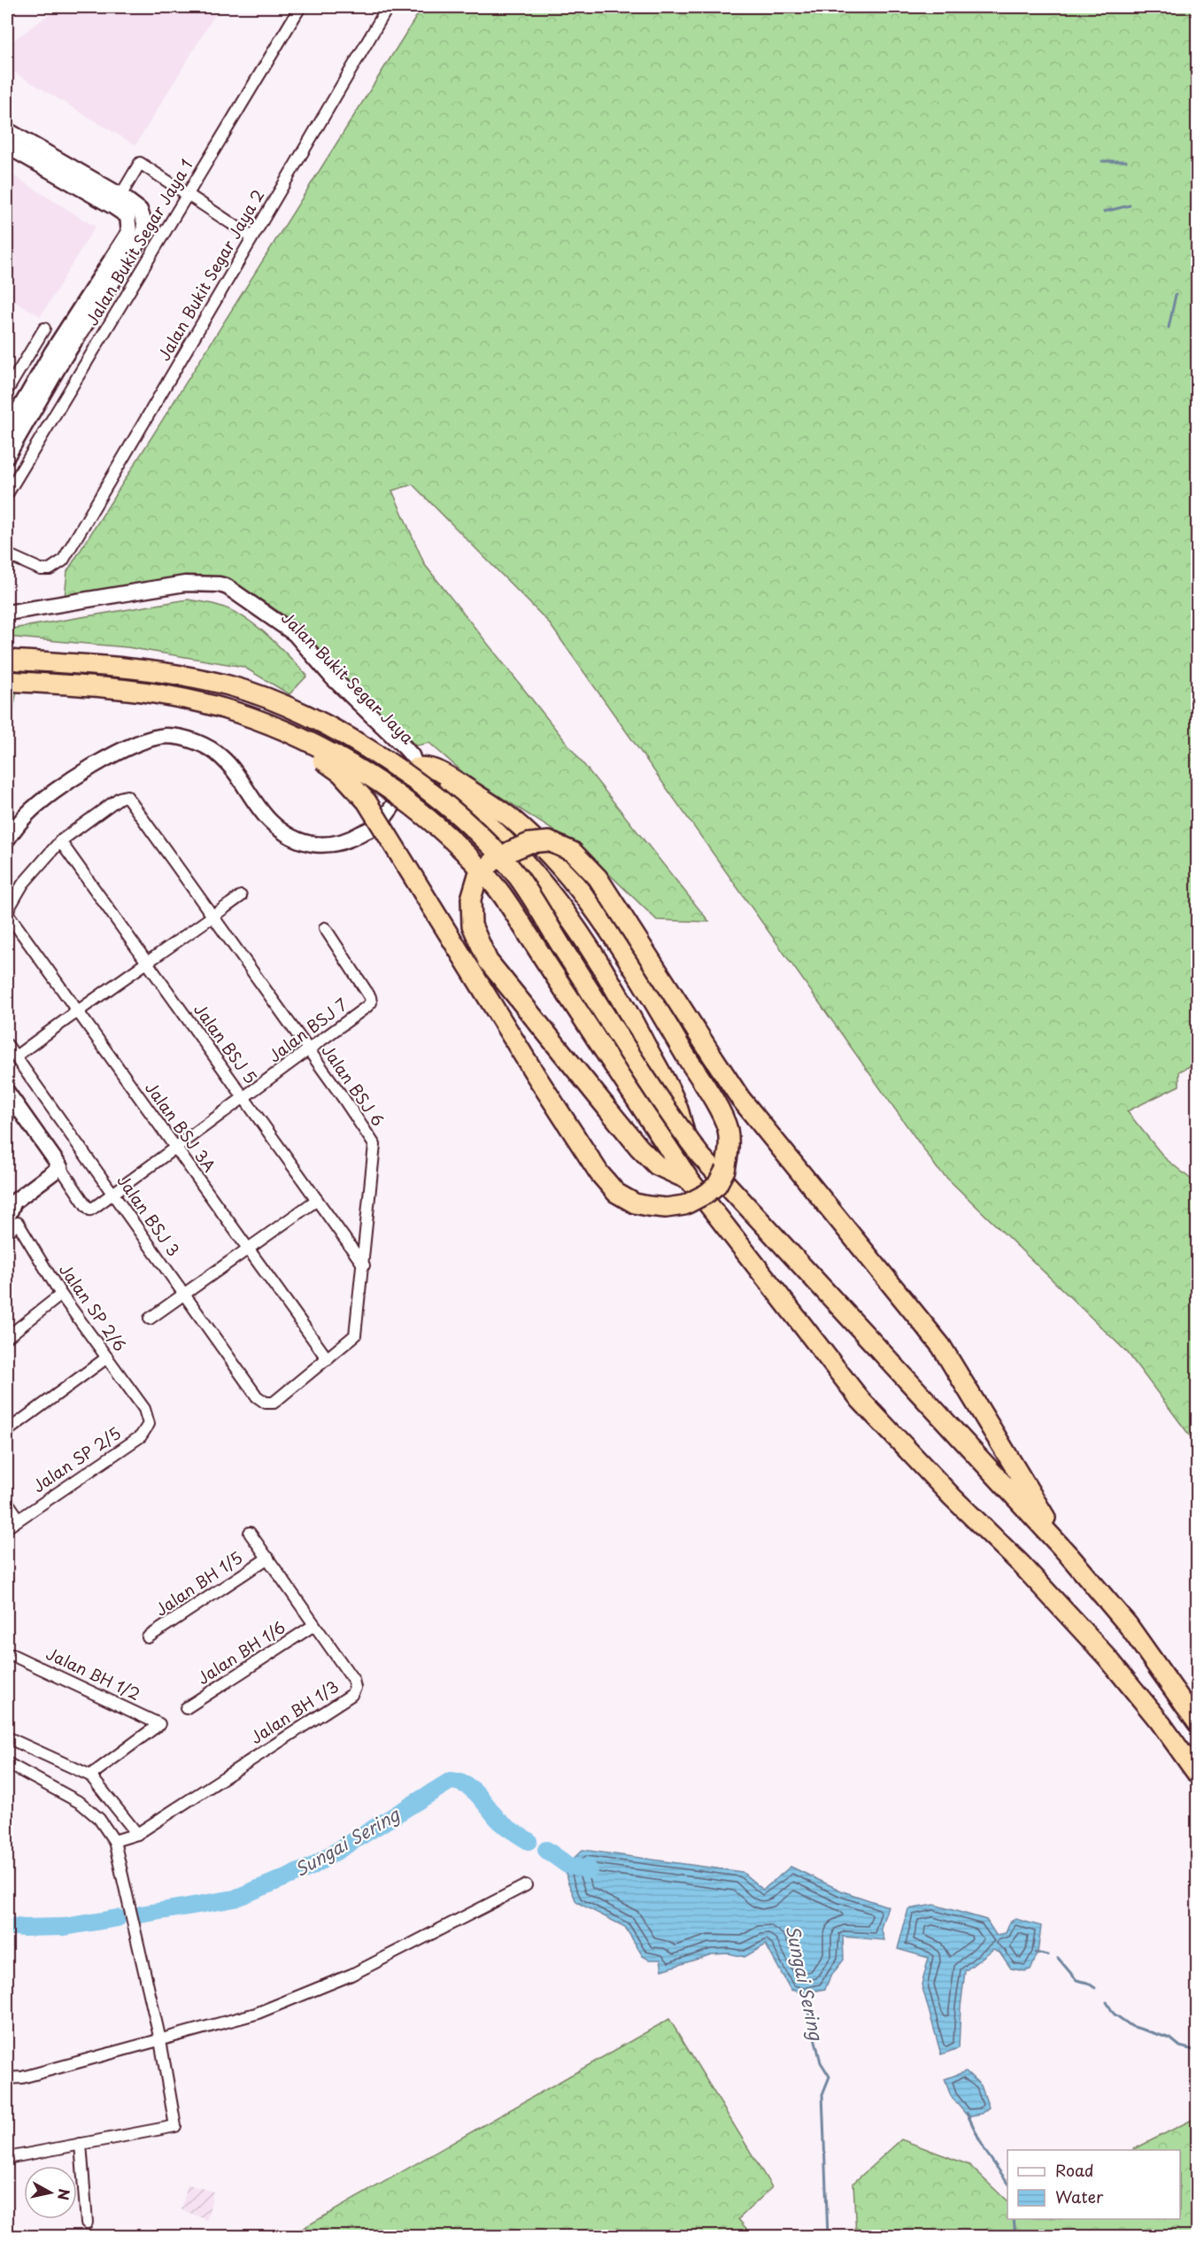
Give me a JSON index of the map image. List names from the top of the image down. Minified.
{"streets":{"street":["Jalan Bukit Segar Jaya 1","Jalan Bukit Segar Jaya 2","Jalan Bukit Segar Jaya","Jalan BSJ 7","Jalan BSJ 5","Jalan BSJ 6","Jalan BSJ 3A","Jalan BSJ 3","Jalan SP 2/6","Jalan SP 2/5","Jalan BH 1/5","Jalan BH 1/6","Jalan BH 1/2","Jalan BH 1/3"]},"crossings":[["Jalan BSJ 7","Jalan BSJ 5"],["Jalan BSJ 7","Jalan BSJ 6"],["Jalan BSJ 7","Jalan BSJ 3A"],["Jalan BSJ 7","Jalan BSJ 3"],["Jalan BSJ 5","Jalan BSJ 6"],["Jalan BSJ 6","Jalan BSJ 3A"],["Jalan BSJ 6","Jalan BSJ 3"],["Jalan SP 2/6","Jalan SP 2/5"],["Jalan BH 1/5","Jalan BH 1/3"],["Jalan BH 1/6","Jalan BH 1/3"]],"water":["Sungai Sering"],"legend":["Road","Water"],"north":"right"}
